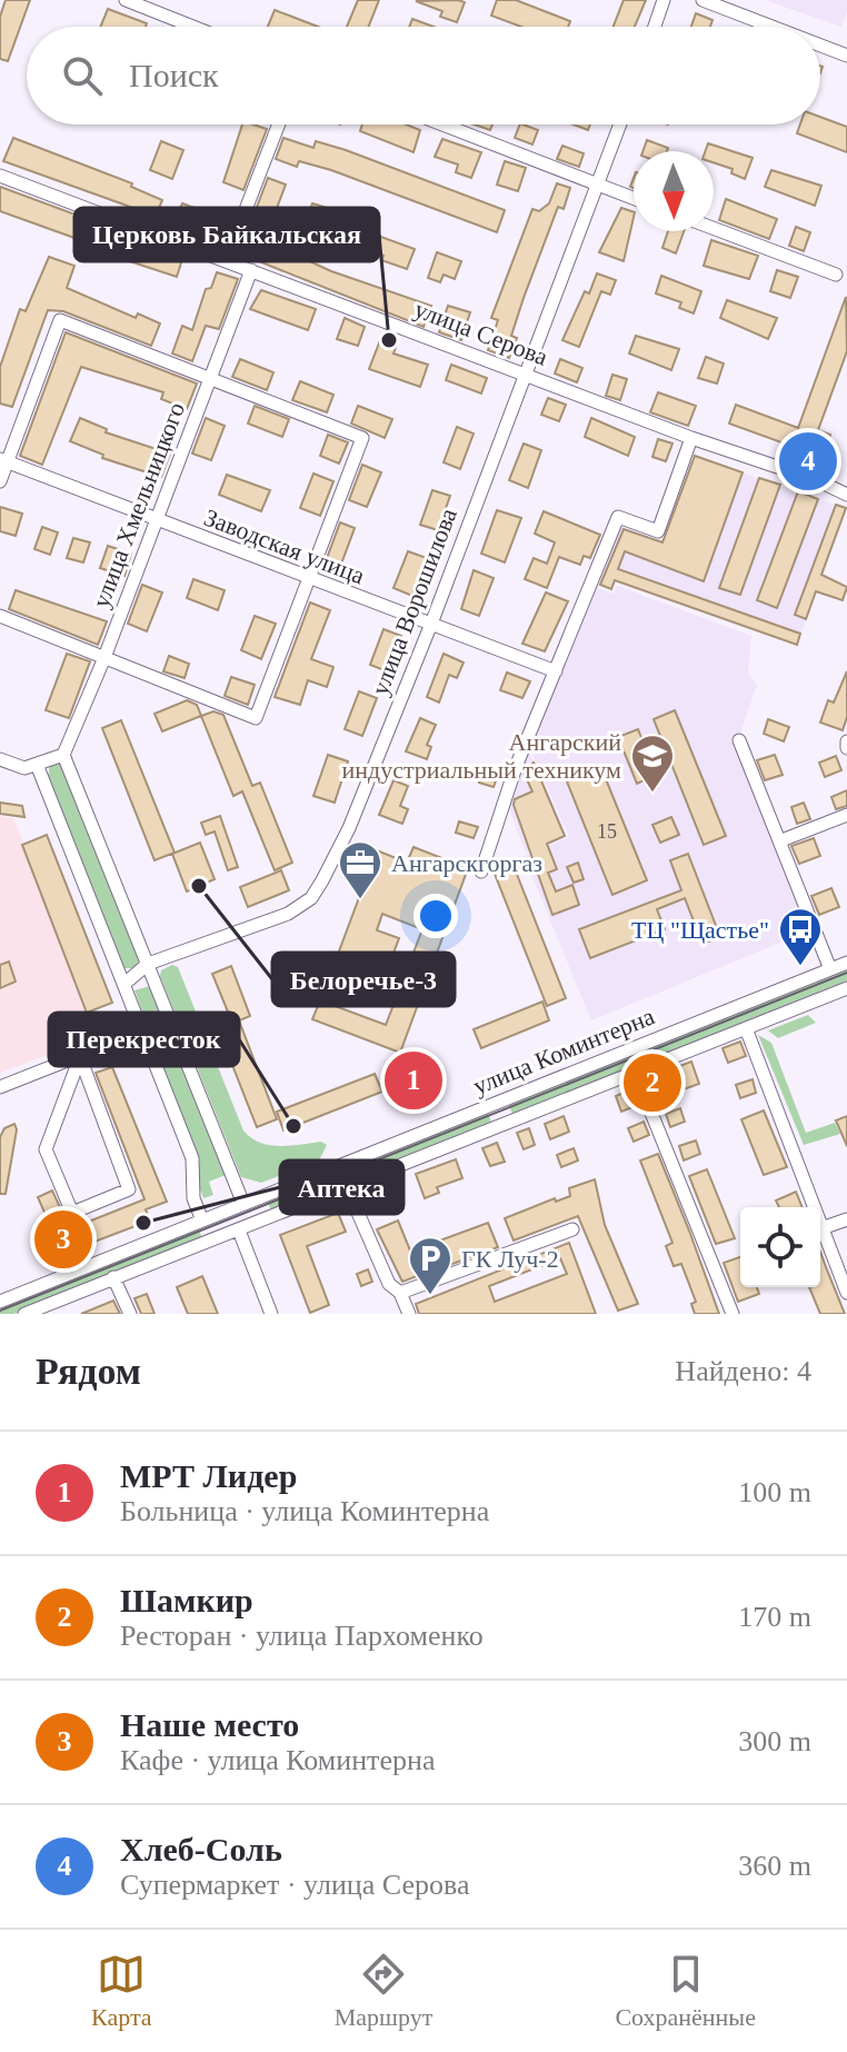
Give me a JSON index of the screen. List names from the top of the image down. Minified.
{"streets":{"street":["улица Серова","улица Хмельницкого","Заводская улица","улица Ворошилова","улица Коминтерна"]},"crossings":[["улица Серова","улица Хмельницкого"],["улица Серова","улица Ворошилова"],["улица Хмельницкого","Заводская улица"],["Заводская улица","улица Ворошилова"]],"places":{"other":["Церковь Байкальская","Белоречье-3","Перекресток","Аптека"],"school or university":["Ангарский индустриальный техникум"],"office":["Ангарскгоргаз"],"bus stop":["ТЦ \"Щастье\""],"parking":["ГК Луч-2"]},"house_numbers":["15"],"north":"bottom","page":{"search":"Поиск","pins":["4","1","2","3"],"heading":["Рядом","Найдено: 4"],"list":[{"mark":"1","name":"МРТ Лидер","note":"Больница · улица Коминтерна","value":"100 m"},{"mark":"2","name":"Шамкир","note":"Ресторан · улица Пархоменко","value":"170 m"},{"mark":"3","name":"Наше место","note":"Кафе · улица Коминтерна","value":"300 m"},{"mark":"4","name":"Хлеб-Соль","note":"Супермаркет · улица Серова","value":"360 m"}],"nav":["Карта","Маршрут","Сохранённые"]}}
